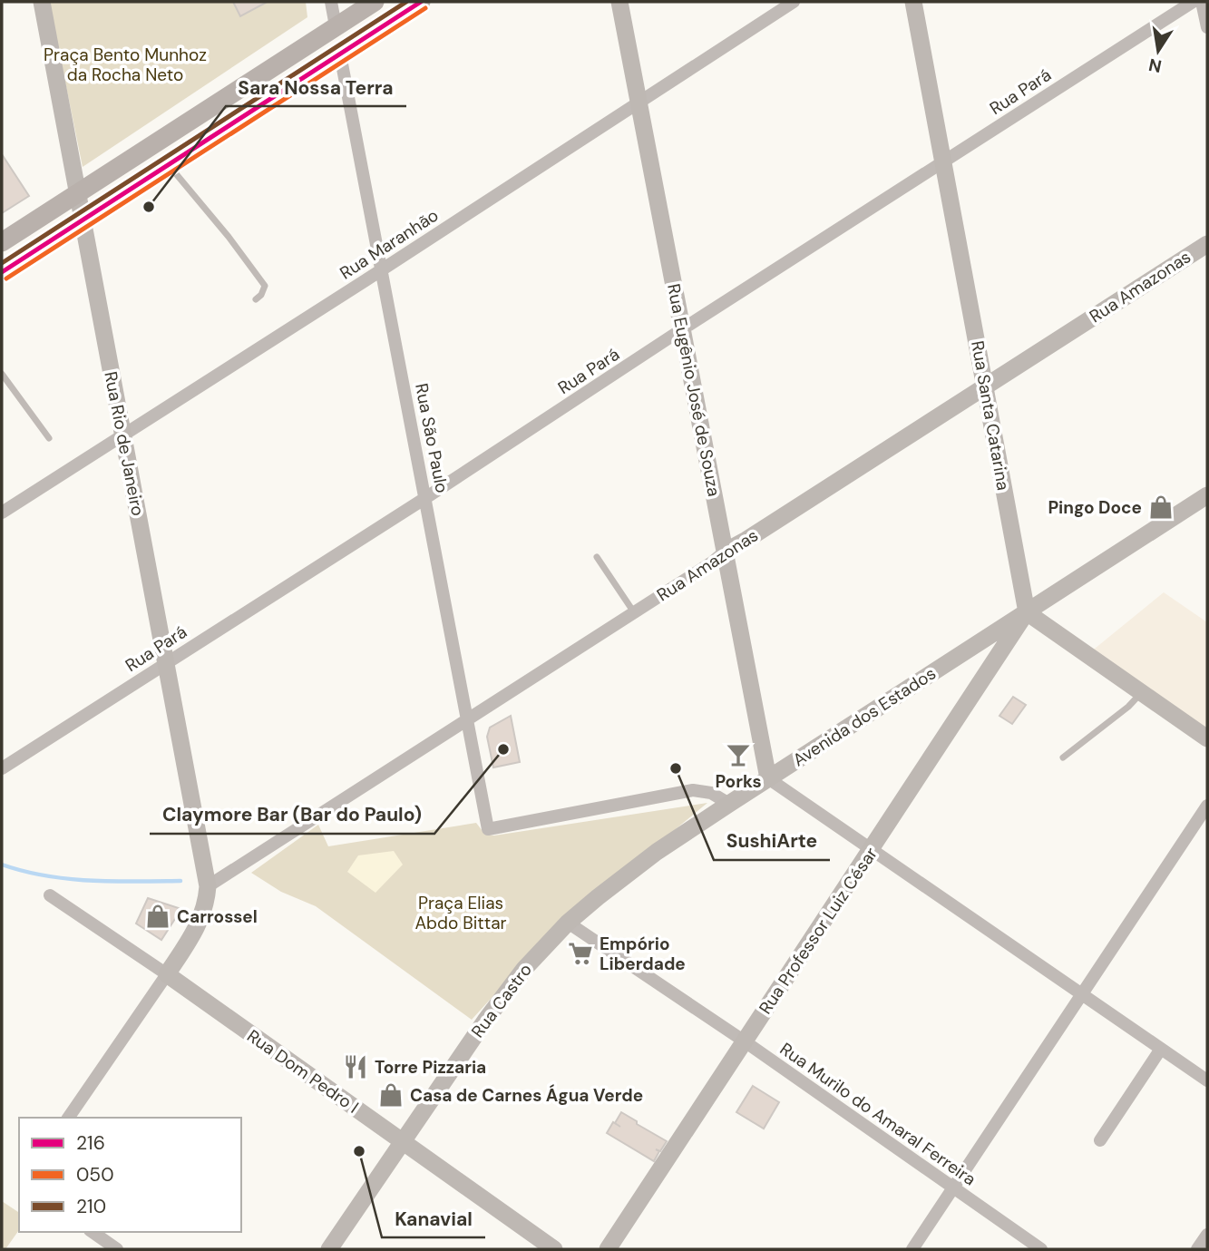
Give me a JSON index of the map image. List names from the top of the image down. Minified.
{"streets":{"street":["Rua Pará","Rua Maranhão","Rua Amazonas","Rua Eugênio José de Souza","Rua Santa Catarina","Rua São Paulo","Rua Rio de Janeiro","Avenida dos Estados","Rua Professor Luiz César","Rua Castro","Rua Dom Pedro I","Rua Murilo do Amaral Ferreira"]},"crossings":[["Rua Pará","Rua Eugênio José de Souza"],["Rua Pará","Rua Santa Catarina"],["Rua Pará","Rua São Paulo"],["Rua Pará","Rua Rio de Janeiro"],["Rua Maranhão","Rua Eugênio José de Souza"],["Rua Maranhão","Rua São Paulo"],["Rua Maranhão","Rua Rio de Janeiro"],["Rua Amazonas","Rua Eugênio José de Souza"],["Rua Amazonas","Rua Santa Catarina"],["Rua Amazonas","Rua São Paulo"],["Rua Amazonas","Rua Rio de Janeiro"],["Rua Eugênio José de Souza","Avenida dos Estados"],["Rua Santa Catarina","Avenida dos Estados"],["Rua Santa Catarina","Rua Professor Luiz César"],["Rua São Paulo","Avenida dos Estados"],["Rua São Paulo","Rua Castro"],["Avenida dos Estados","Rua Professor Luiz César"],["Avenida dos Estados","Rua Castro"],["Rua Professor Luiz César","Rua Murilo do Amaral Ferreira"],["Rua Castro","Rua Dom Pedro I"],["Rua Castro","Rua Murilo do Amaral Ferreira"]],"parks":["Praça Bento Munhoz da Rocha Neto","Praça Elias Abdo Bittar"],"places":{"other":["Sara Nossa Terra","Claymore Bar (Bar do Paulo)","SushiArte","Kanavial"],"shop":["Pingo Doce","Carrossel","Casa de Carnes Água Verde"],"bar":["Porks"],"supermarket":["Empório Liberdade"],"restaurant":["Torre Pizzaria"]},"lines":["transit line 216","transit line 210","transit line 050"],"legend":["216","050","210"],"north":"bottom"}
